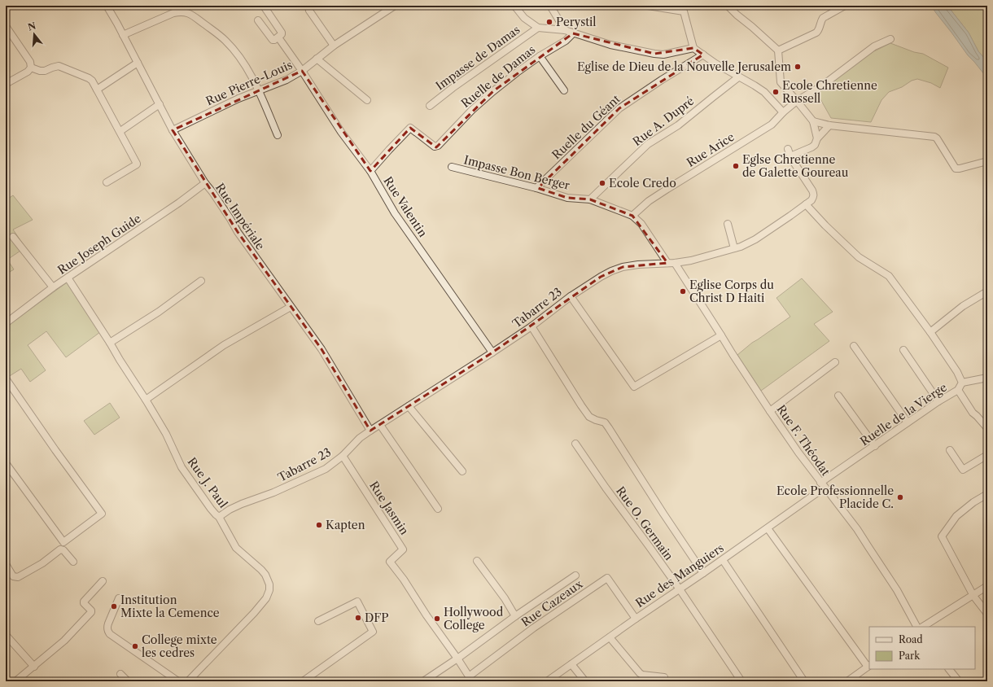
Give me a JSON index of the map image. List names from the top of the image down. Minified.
{"streets":{"street":["Impasse de Damas","Ruelle de Damas","Rue Pierre-Louis","Rue A. Dupré","Ruelle du Géant","Rue Arice","Impasse Bon Berger","Rue Valentin","Rue Impériale","Rue Joseph Guide","Tabarre 23","Ruelle de la Vierge","Rue F. Théodat","Rue J. Paul","Rue Jasmin","Rue O. Germain","Rue des Manguiers","Rue Cazeaux"]},"crossings":[["Ruelle de Damas","Rue Valentin"],["Rue Pierre-Louis","Rue Valentin"],["Rue Pierre-Louis","Rue Impériale"],["Rue A. Dupré","Impasse Bon Berger"],["Ruelle du Géant","Impasse Bon Berger"],["Rue Arice","Impasse Bon Berger"],["Impasse Bon Berger","Tabarre 23"],["Rue Valentin","Tabarre 23"],["Rue Impériale","Rue Joseph Guide"],["Rue Impériale","Tabarre 23"],["Rue Joseph Guide","Rue J. Paul"],["Tabarre 23","Ruelle de la Vierge"],["Tabarre 23","Rue F. Théodat"],["Tabarre 23","Rue J. Paul"],["Tabarre 23","Rue Jasmin"],["Ruelle de la Vierge","Rue F. Théodat"],["Ruelle de la Vierge","Rue des Manguiers"],["Rue F. Théodat","Rue des Manguiers"],["Rue Jasmin","Rue Cazeaux"],["Rue O. Germain","Rue des Manguiers"],["Rue des Manguiers","Rue Cazeaux"]],"places":["Perystil","Eglise de Dieu de la Nouvelle Jerusalem","Ecole Chretienne Russell","Eglse Chretienne de Galette Goureau","Ecole Credo","Eglise Corps du Christ D Haiti","Ecole Professionnelle Placide C.","Kapten","Institution Mixte la Cemence","DFP","Hollywood College","College mixte les cedres"],"legend":["Road","Park"],"north":"top"}
